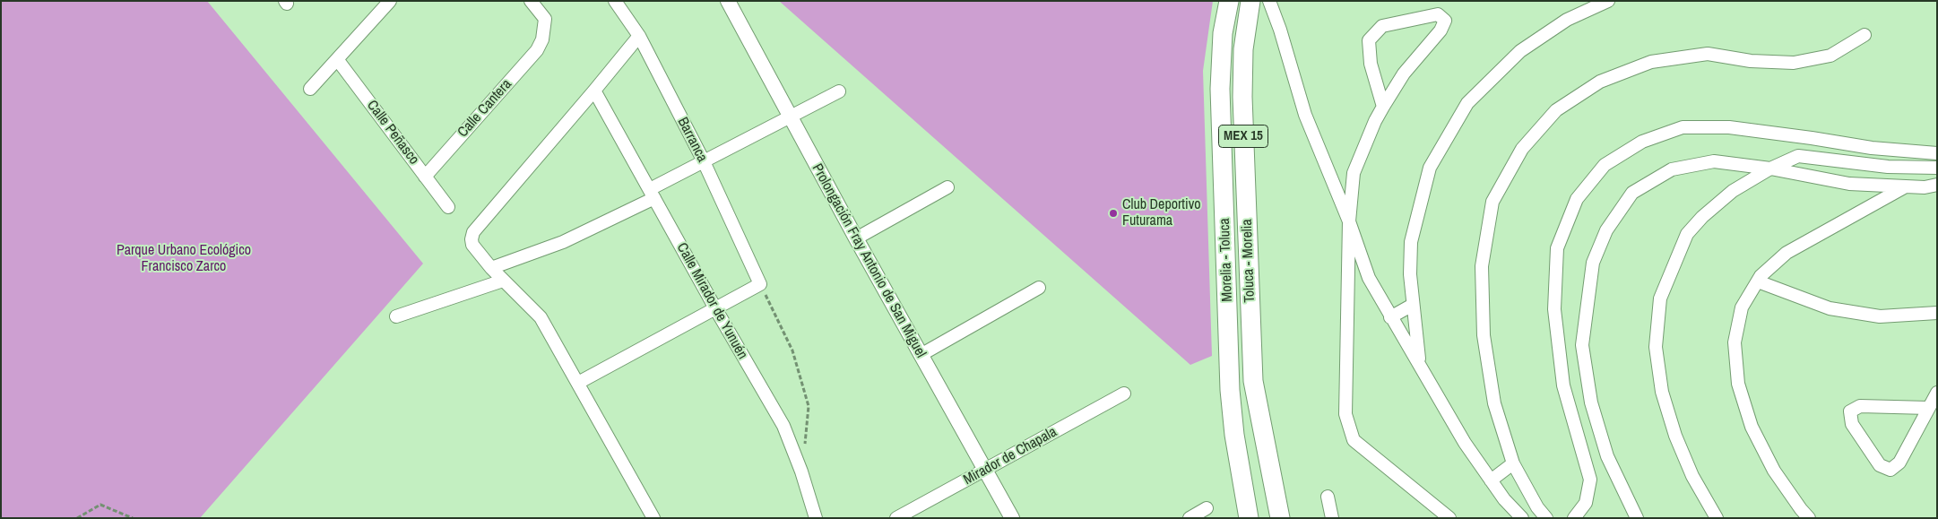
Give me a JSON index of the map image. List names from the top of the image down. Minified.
{"streets":{"main road":["MEX 15","Morelia - Toluca","Toluca - Morelia"],"street":["Calle Cantera","Calle Peñasco","Barranca","Prolongación Fray Antonio de San Miguel","Calle Mirador de Yunuén","Mirador de Chapala"]},"crossings":[["Calle Cantera","Calle Peñasco"],["Prolongación Fray Antonio de San Miguel","Mirador de Chapala"]],"parks":["Parque Urbano Ecológico Francisco Zarco"],"places":["Club Deportivo Futurama"]}
